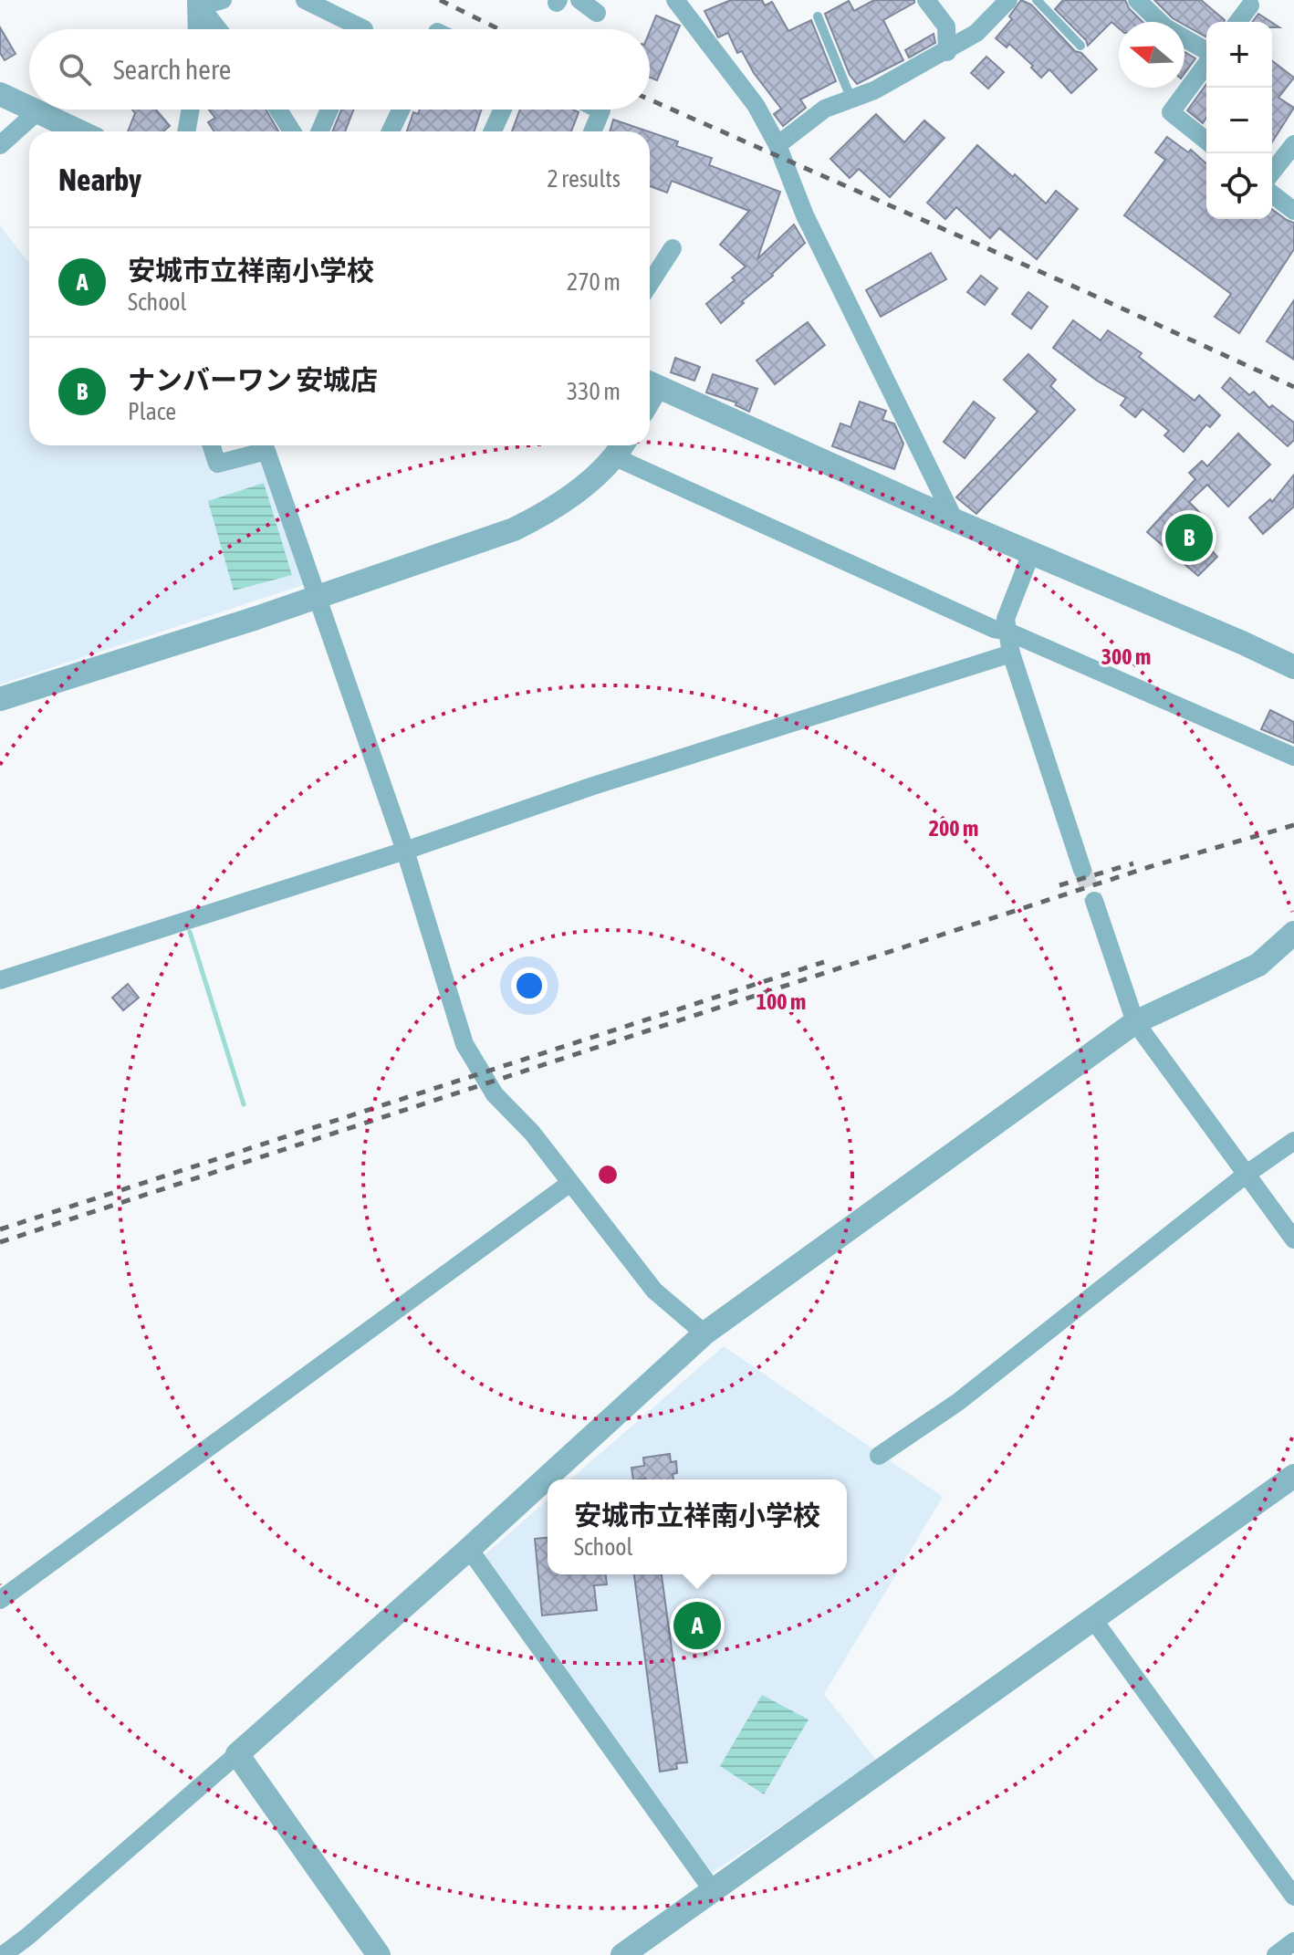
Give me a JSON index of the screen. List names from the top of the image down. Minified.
{"north":"left","page":{"map_buttons":["+","−"],"search":"Search here","heading":["Nearby","2 results"],"list":[{"mark":"A","name":"安城市立祥南小学校","note":"School","value":"270 m"},{"mark":"B","name":"ナンバーワン 安城店","note":"Place","value":"330 m"}],"pins":["B","A"],"popup":["安城市立祥南小学校","School"]},"rings":["300 m","200 m","100 m"]}
